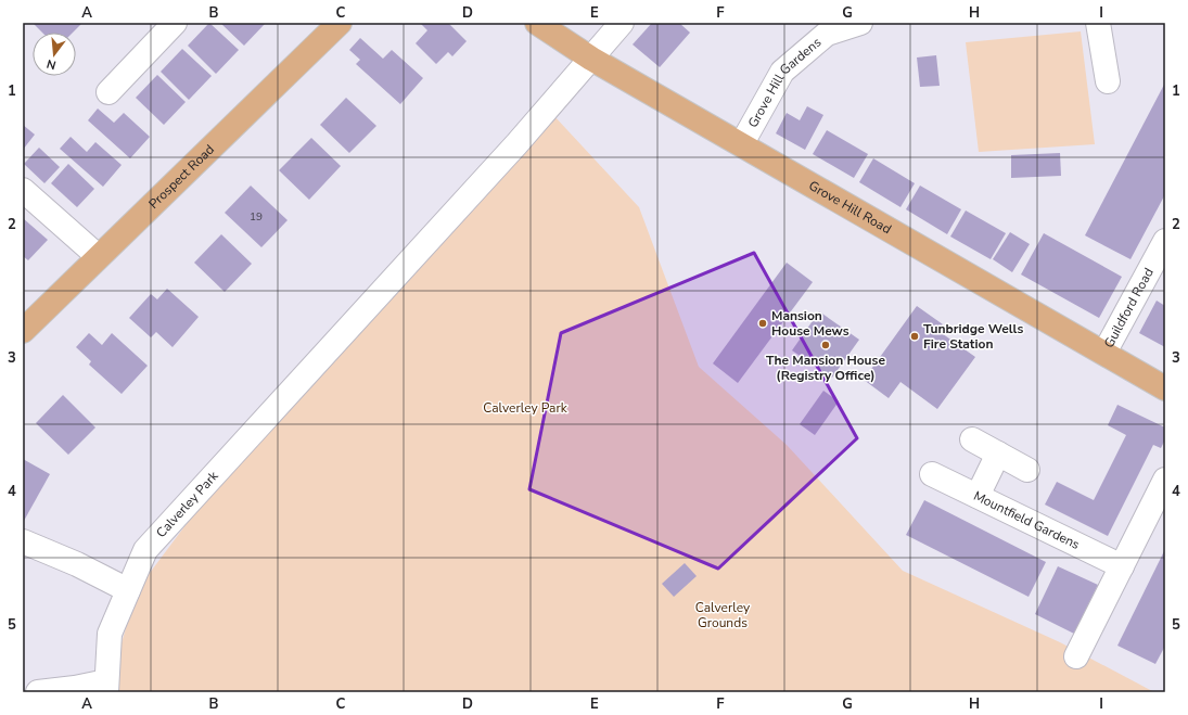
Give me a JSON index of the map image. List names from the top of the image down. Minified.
{"streets":{"main road":["Prospect Road","Grove Hill Road"],"street":["Grove Hill Gardens","Guildford Road","Calverley Park","Mountfield Gardens"]},"crossings":[["Grove Hill Gardens","Grove Hill Road"],["Grove Hill Road","Guildford Road"],["Grove Hill Road","Calverley Park"]],"parks":["Calverley Park","Calverley Grounds"],"places":["Mansion House Mews","Tunbridge Wells Fire Station","The Mansion House (Registry Office)"],"house_numbers":["19"],"north":"bottom","grid":{"columns":["A","B","C","D","E","F","G","H","I"],"rows":["1","2","3","4","5"]}}
